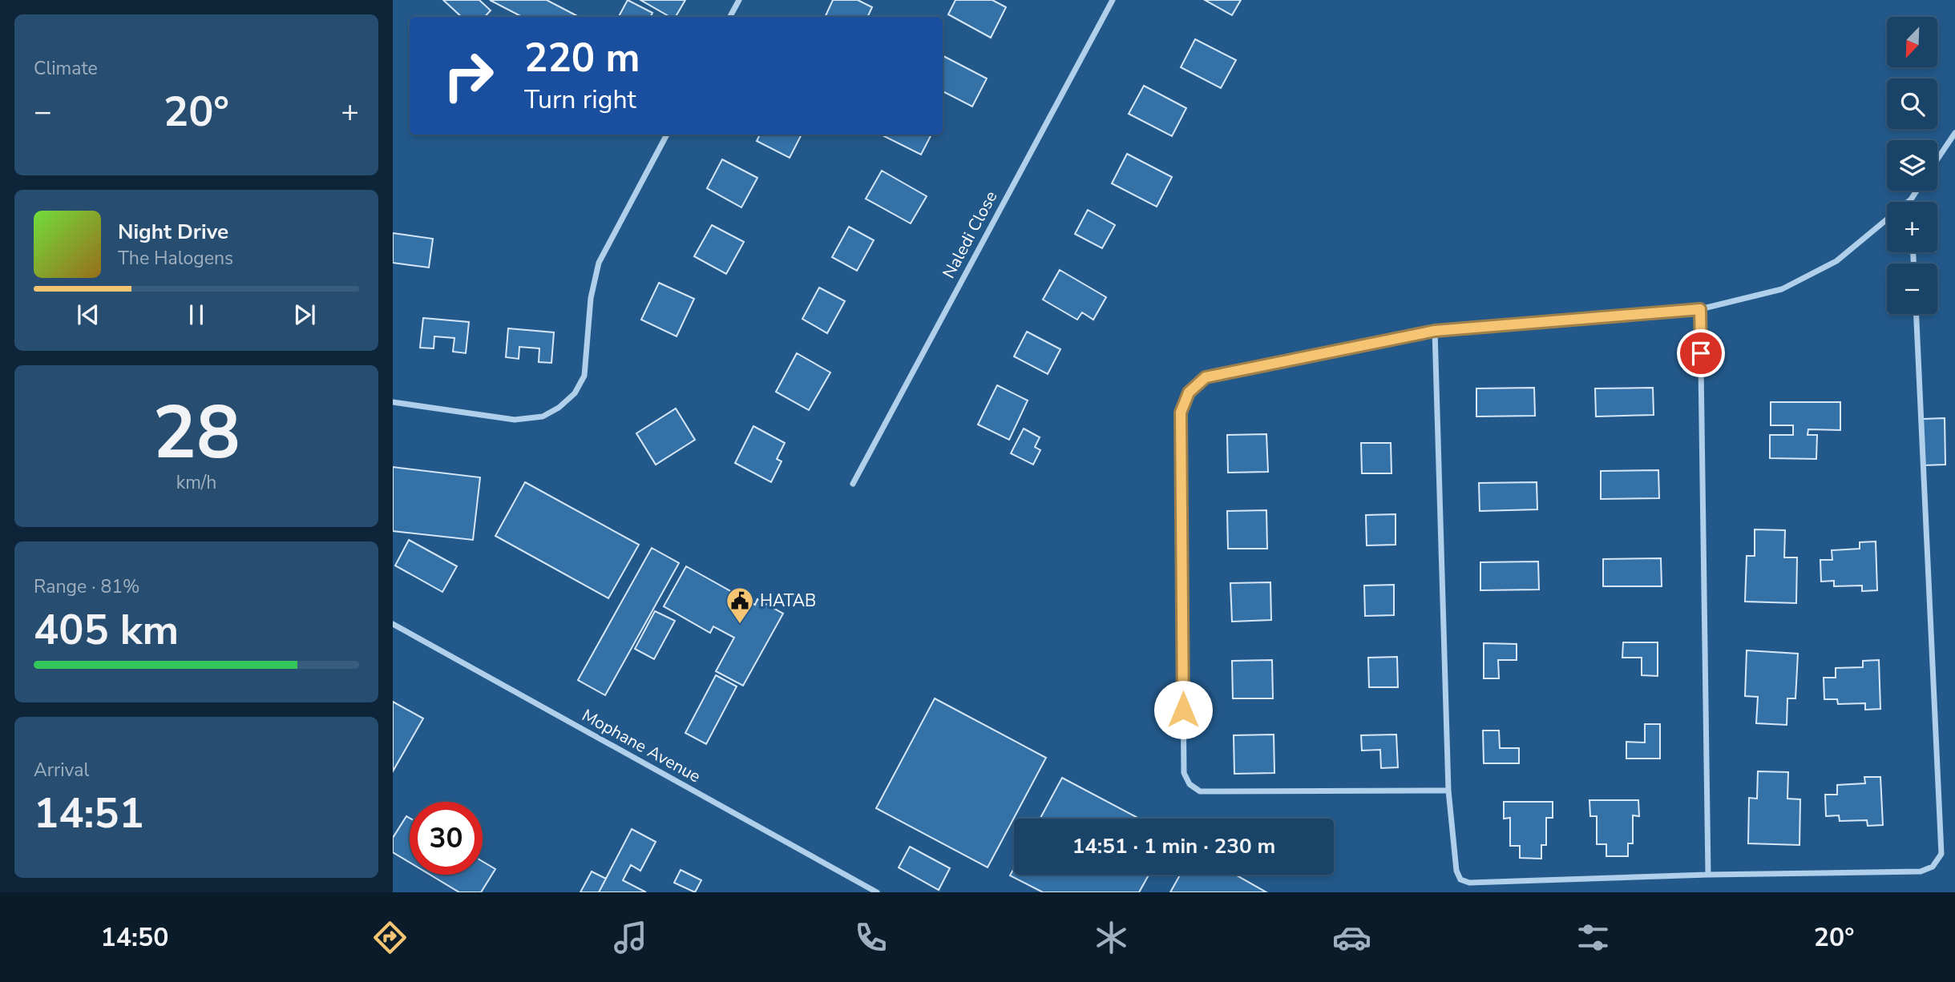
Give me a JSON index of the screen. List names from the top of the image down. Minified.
{"streets":{"street":["Naledi Close","Mophane Avenue"]},"places":{"public building":["HATAB"]},"north":"bottom left","page":{"tile":["Climate",["28","km/h"],["Range · 81%","405 km"],["Arrival","14:51"]],"map_buttons":["+","−"],"turn":["220 m","Turn right"],"heat":["−","20°","+"],"song":["Night Drive","The Halogens"],"limit":"30","trip":"14:51 · 1 min · 230 m","tabs":["14:50","20°"]}}
